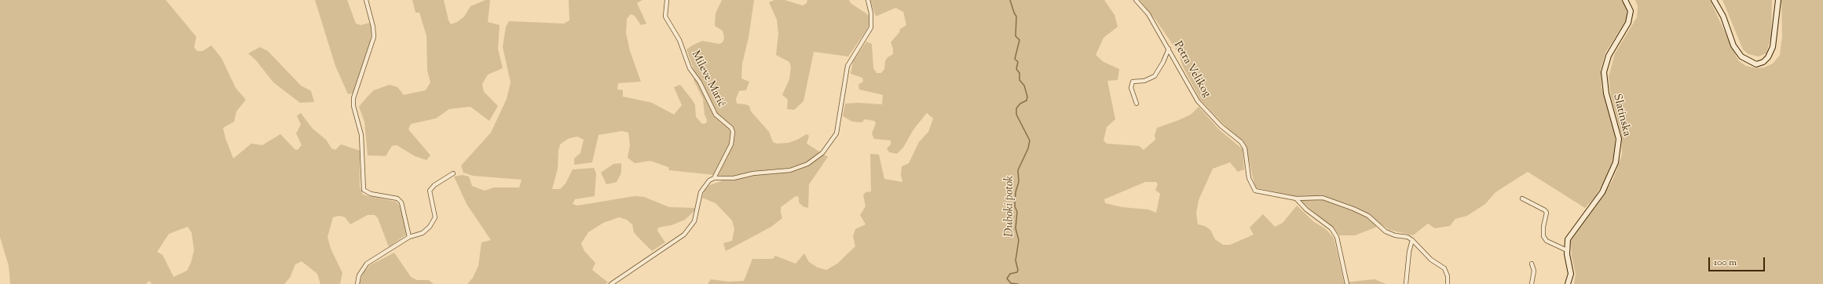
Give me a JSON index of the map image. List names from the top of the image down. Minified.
{"streets":{"street":["Petra Velikog","Mileve Marić","Slatinska"]},"water":["Duboki potok"],"scale_bar":"100 m"}
